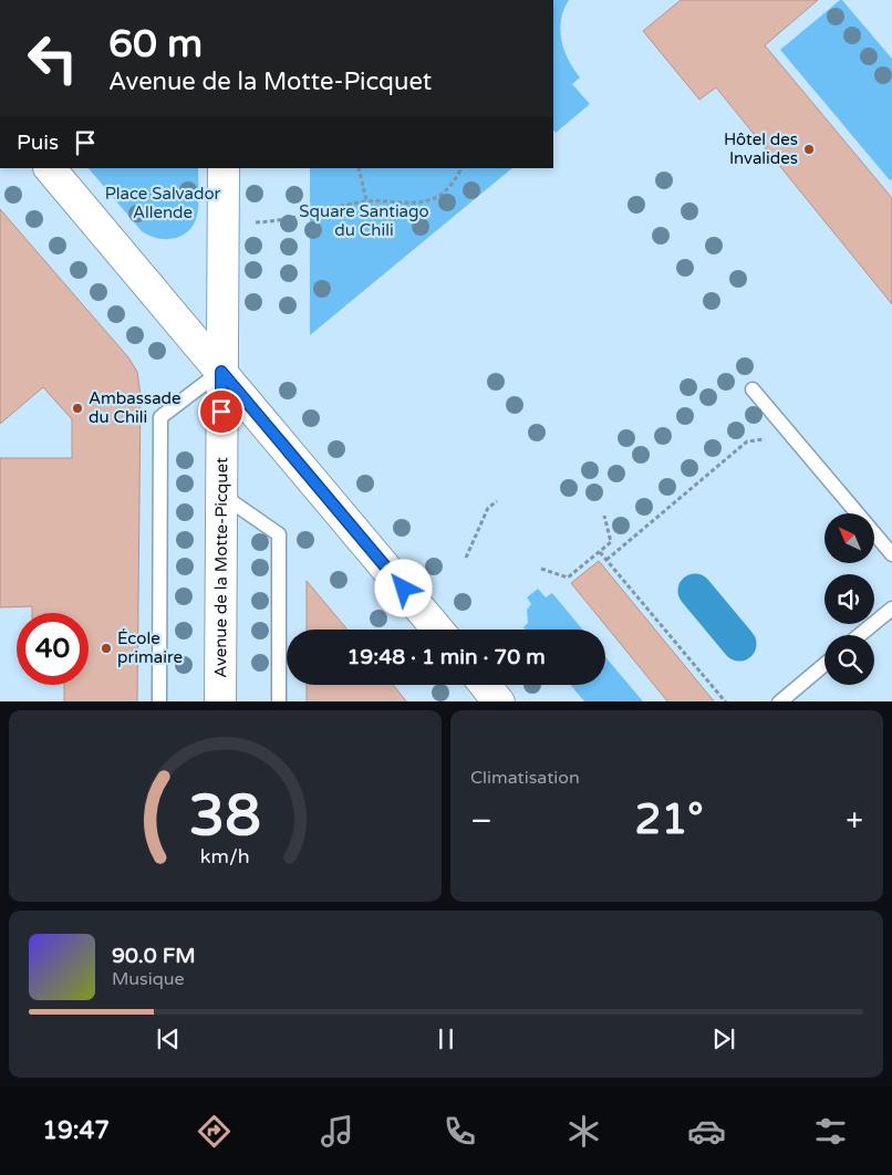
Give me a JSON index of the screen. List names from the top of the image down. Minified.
{"streets":{"street":["Avenue de la Motte-Picquet"]},"parks":["Place Salvador Allende","Square Santiago du Chili"],"places":["Hôtel des Invalides","Ambassade du Chili","École primaire"],"north":"top left","page":{"turn":["60 m","Avenue de la Motte-Picquet"],"then":"Puis","limit":"40","trip":"19:48 · 1 min · 70 m","tile":"Climatisation","heat":["−","21°","+"],"song":["90.0 FM","Musique"],"tabs":"19:47","gauge":["38","km/h"]}}
